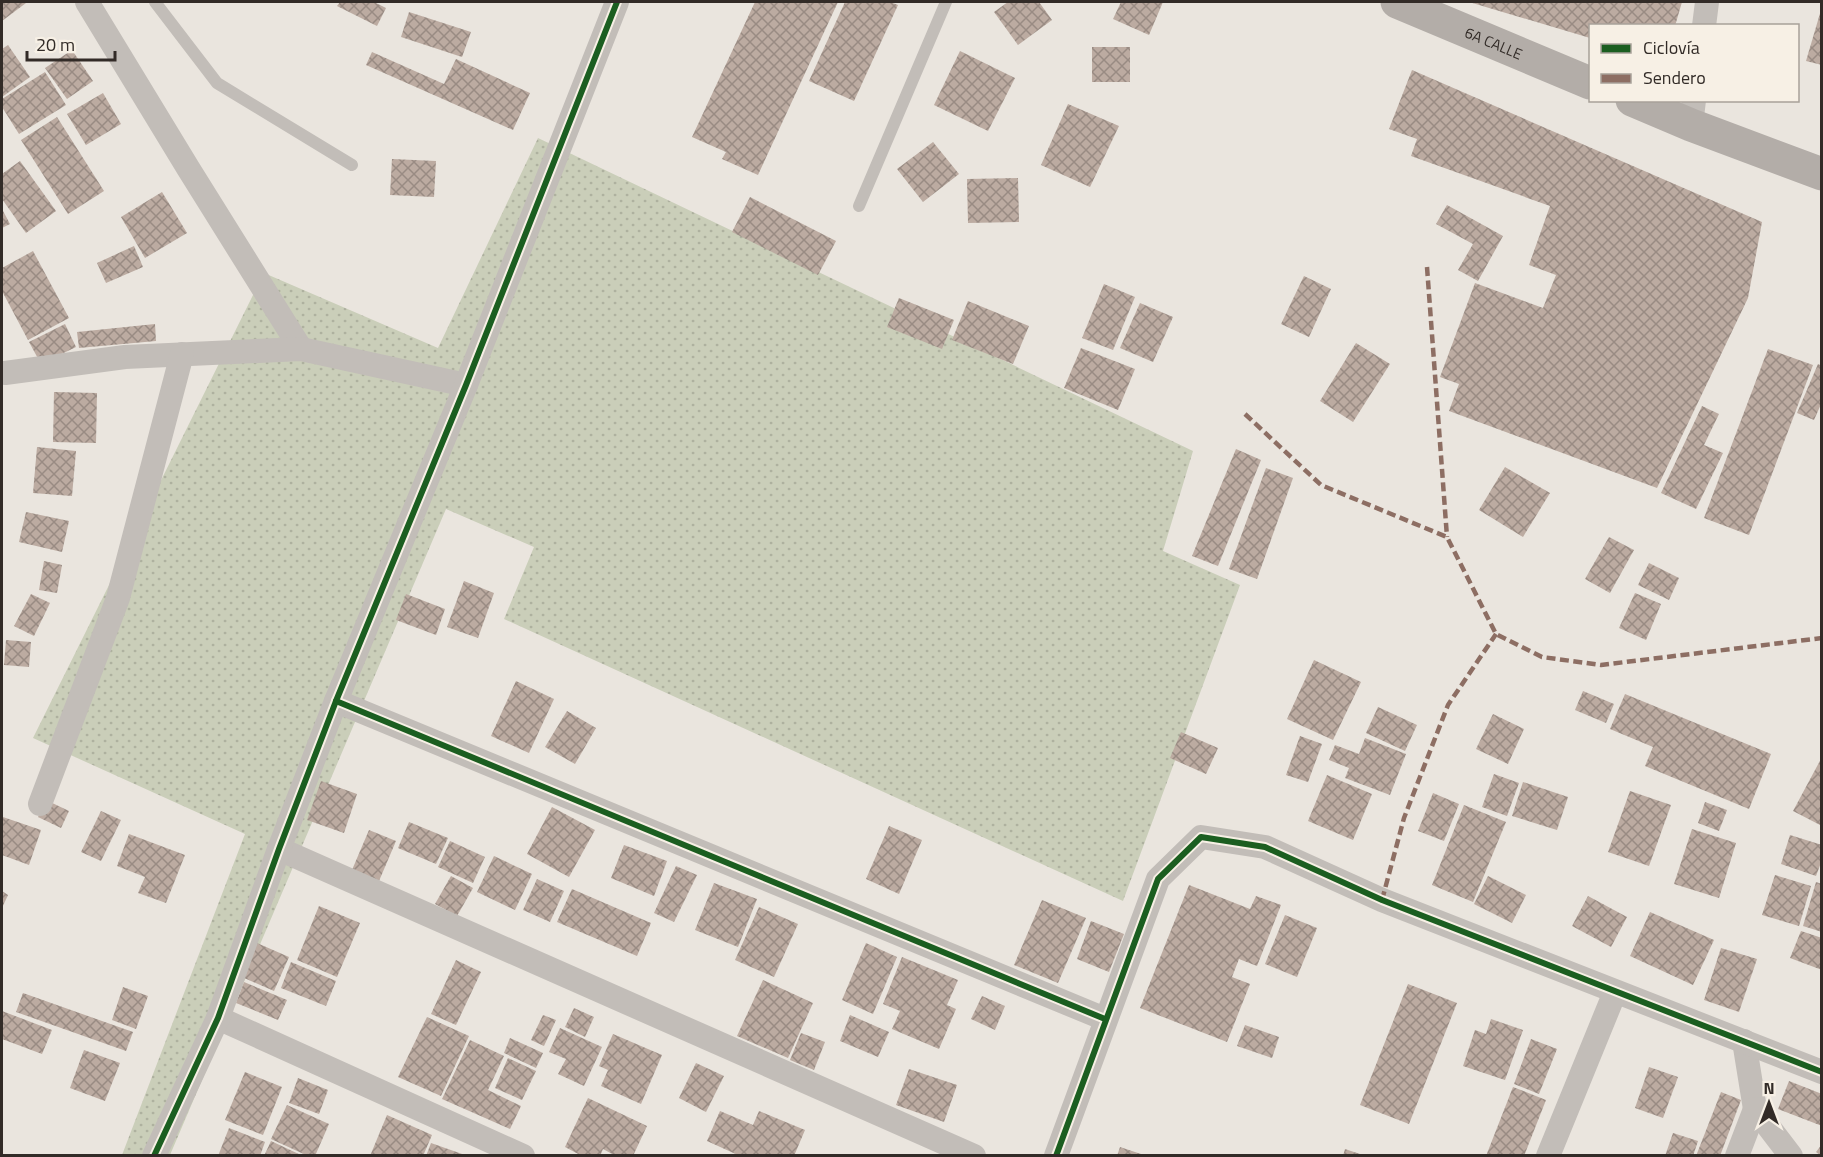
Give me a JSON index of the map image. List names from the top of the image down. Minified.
{"streets":{"main road":["6A CALLE"]},"legend":["Ciclovía","Sendero"],"scale_bar":"20 m","north":"top"}
